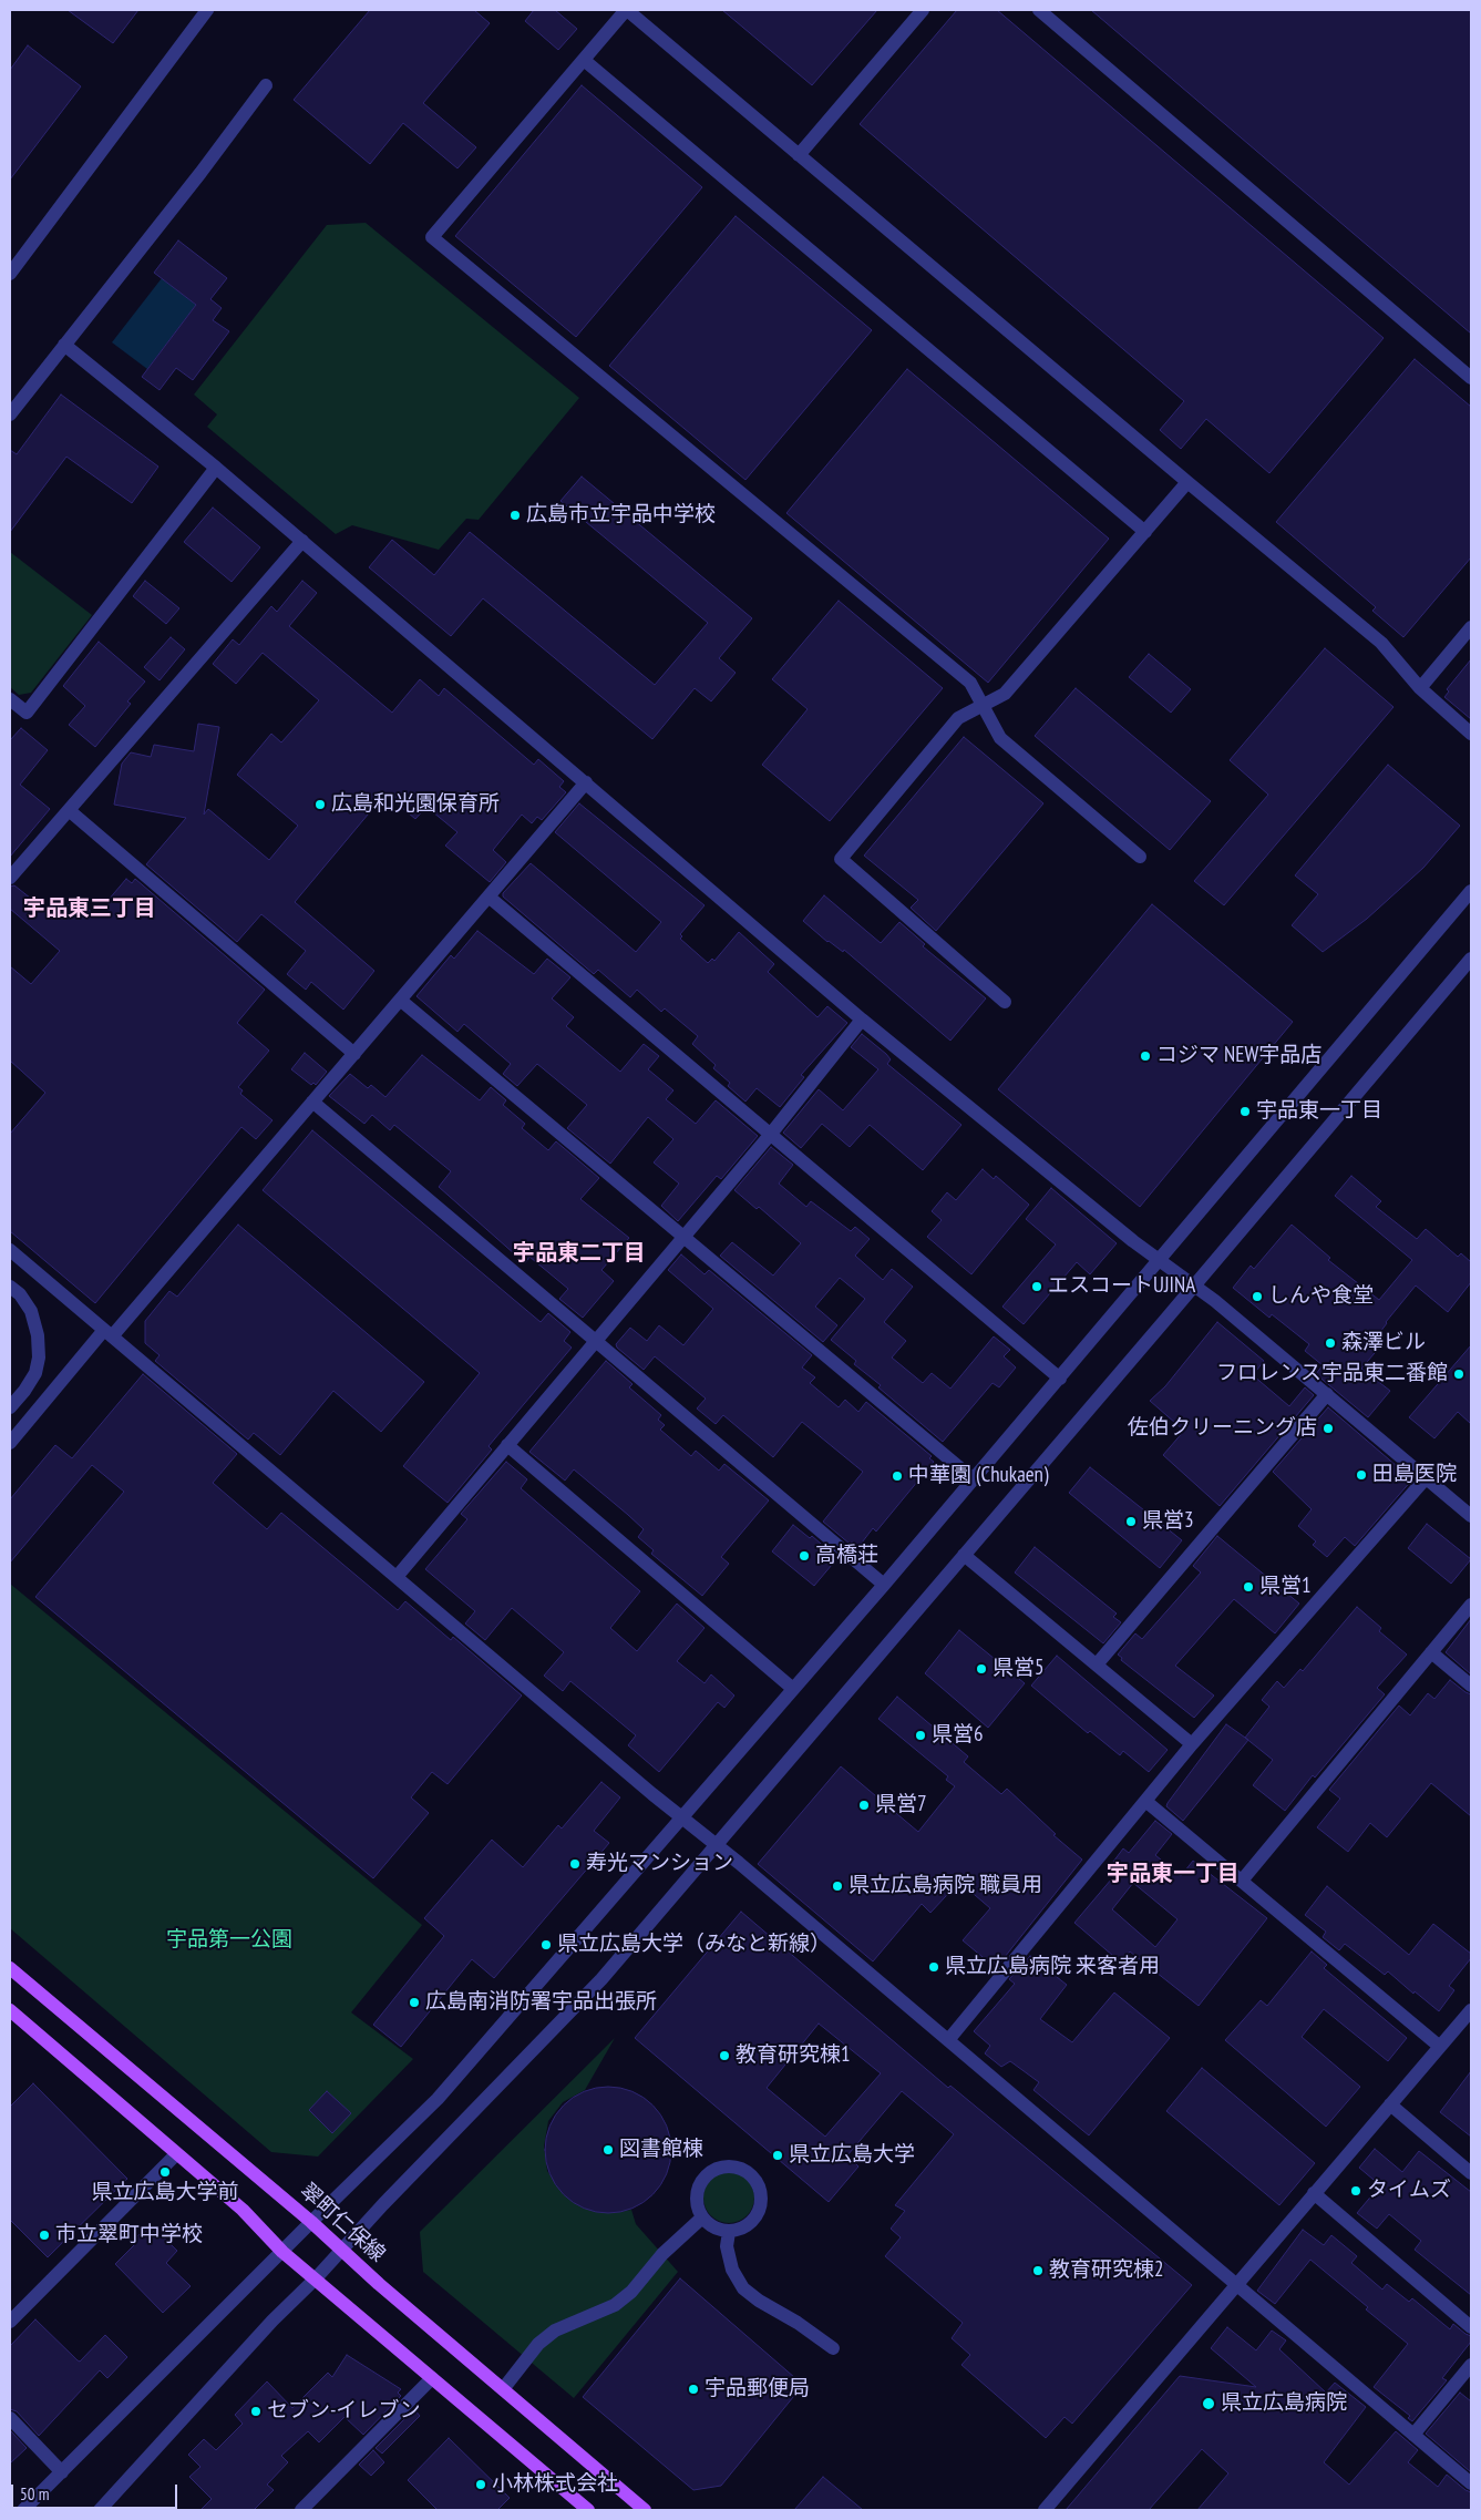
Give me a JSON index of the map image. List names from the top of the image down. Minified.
{"streets":{"main road":["翠町仁保線"]},"districts":["宇品東三丁目","宇品東二丁目","宇品東一丁目"],"parks":["宇品第一公園"],"places":["広島市立宇品中学校","広島和光園保育所","コジマ NEW宇品店","宇品東一丁目","エスコートUJINA","しんや食堂","森澤ビル","フロレンス宇品東二番館","佐伯クリーニング店","田島医院","中華園 (Chukaen)","県営3","高橋荘","県営1","県営5","県営6","県営7","寿光マンション","県立広島病院 職員用","県立広島大学（みなと新線）","県立広島病院 来客者用","広島南消防署宇品出張所","教育研究棟1","図書館棟","県立広島大学","県立広島大学前","タイムズ","市立翠町中学校","教育研究棟2","宇品郵便局","県立広島病院","セブン-イレブン","小林株式会社"],"scale_bar":"50 m"}
